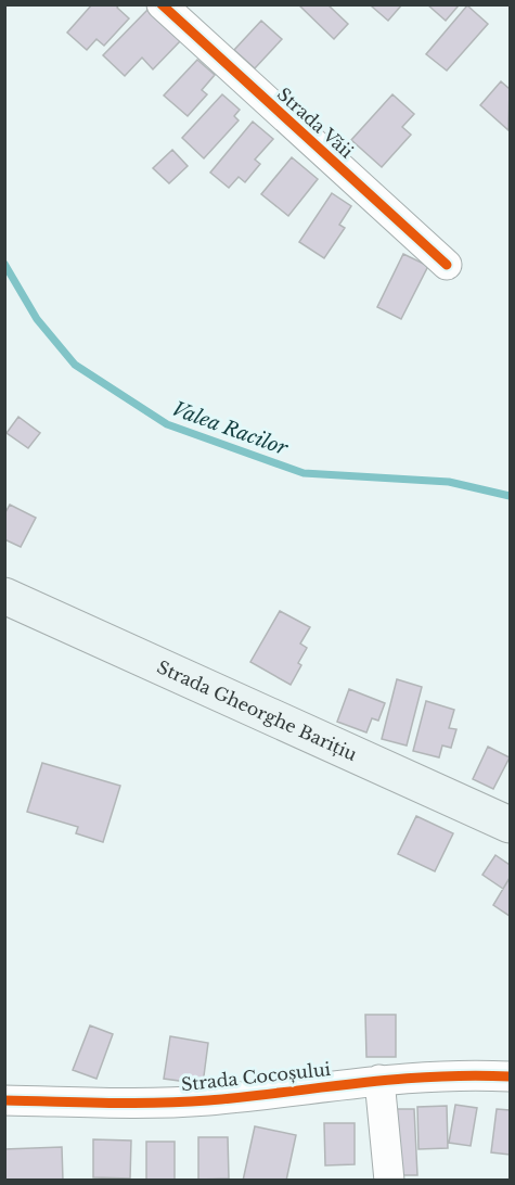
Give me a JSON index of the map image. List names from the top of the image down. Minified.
{"streets":{"main road":["Strada Gheorghe Barițiu"],"street":["Strada Văii","Strada Cocoșului"]},"water":["Valea Racilor"]}
